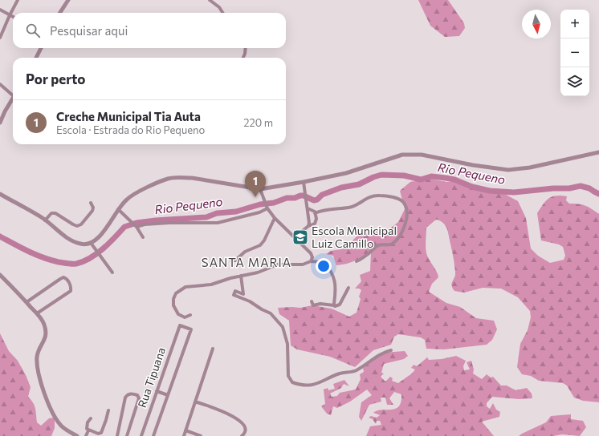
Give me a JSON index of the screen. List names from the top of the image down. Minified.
{"streets":{"street":["Rua Tipuana"]},"districts":["SANTA MARIA"],"water":["Rio Pequeno"],"places":{"school or university":["Escola Municipal Luiz Camillo"]},"north":"bottom","page":{"map_buttons":["+","−"],"search":"Pesquisar aqui","heading":"Por perto","list":[{"mark":"1","name":"Creche Municipal Tia Auta","note":"Escola · Estrada do Rio Pequeno","value":"220 m"}],"pins":"1"}}
